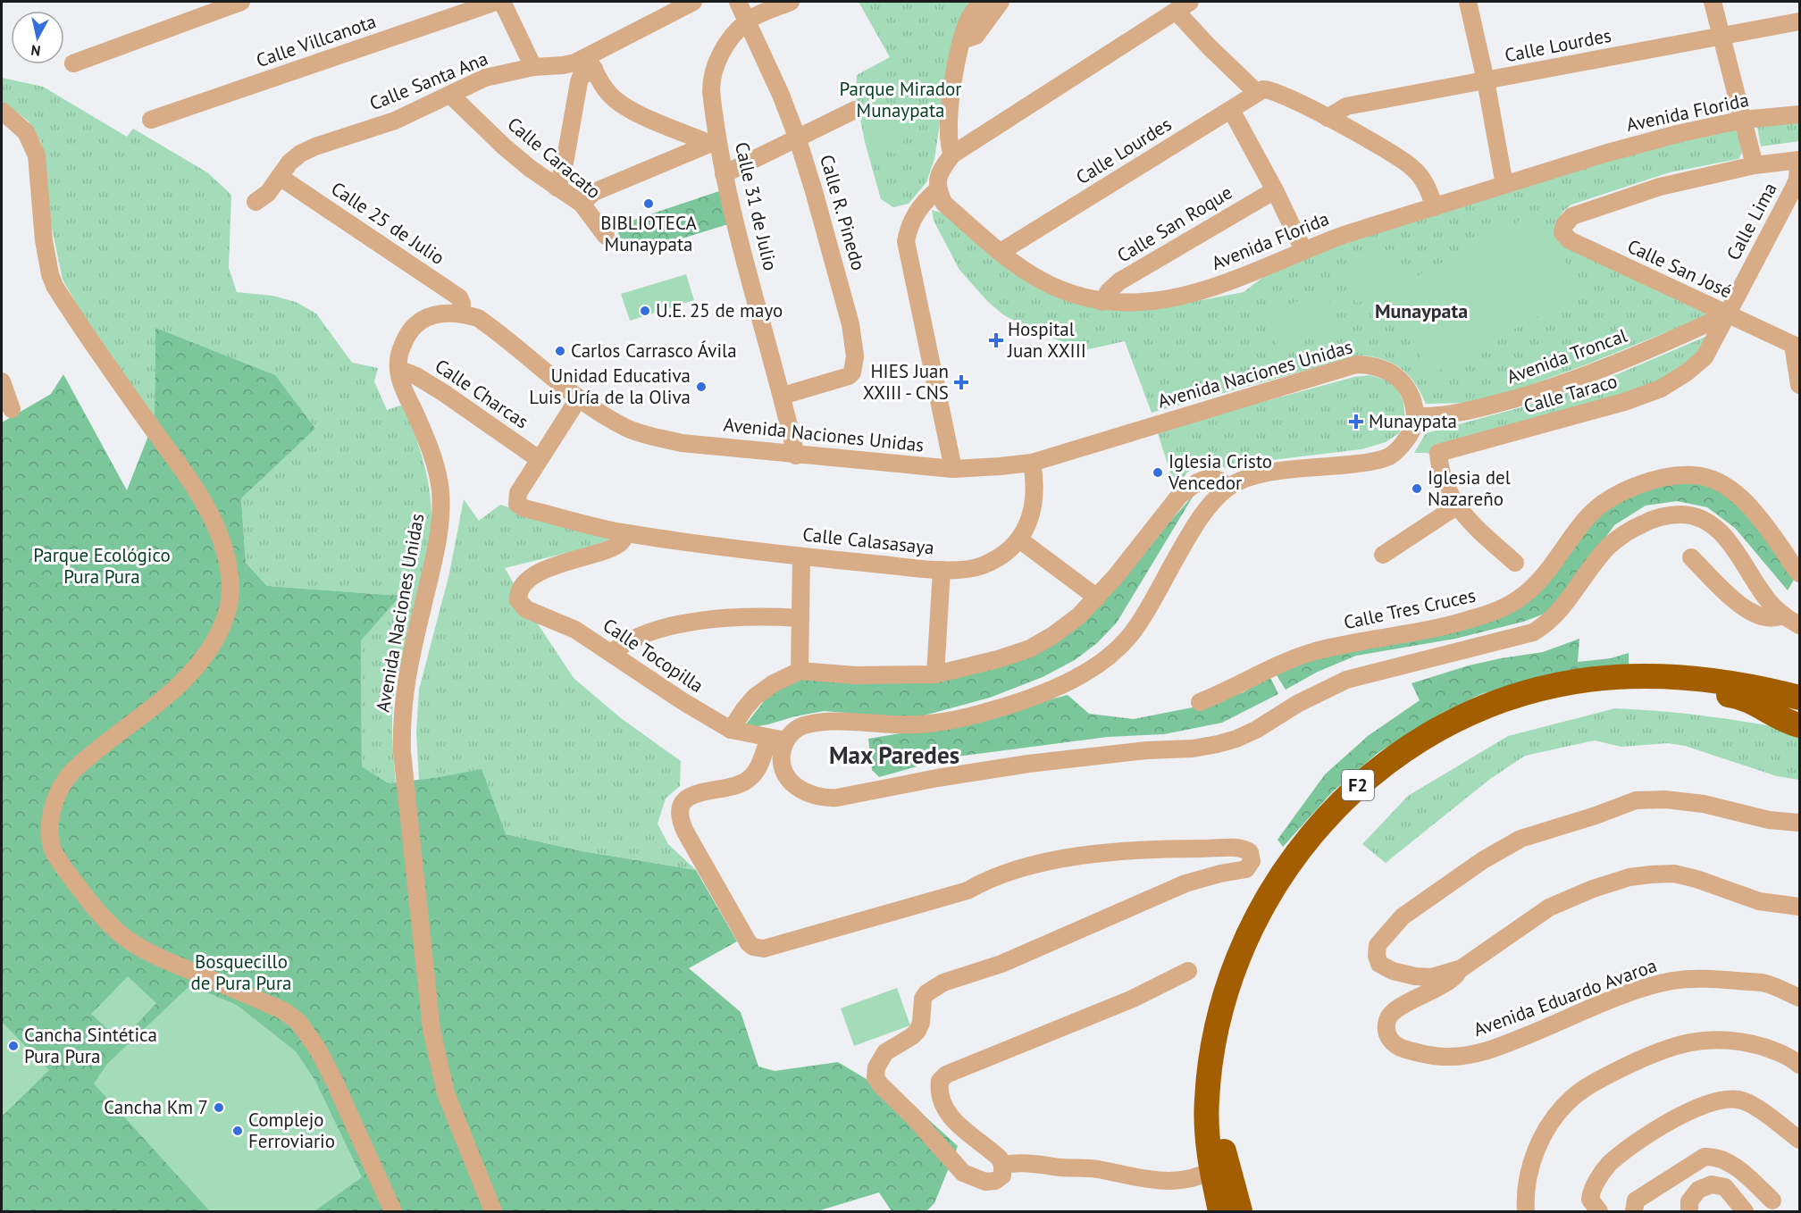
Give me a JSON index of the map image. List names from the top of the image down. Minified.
{"streets":{"highway":["F2"],"street":["Calle Villcanota","Calle Lourdes","Calle Santa Ana","Avenida Florida","Calle Caracato","Calle 31 de Julio","Calle R. Pinedo","Calle Lima","Calle 25 de Julio","Calle San Roque","Calle San José","Avenida Troncal","Avenida Naciones Unidas","Calle Charcas","Calle Taraco","Calle Calasasaya","Calle Tres Cruces","Calle Tocopilla","Avenida Eduardo Avaroa"]},"crossings":[["Calle Lourdes","Avenida Florida"],["Calle Lourdes","Calle Lima"],["Calle Santa Ana","Calle Caracato"],["Calle Santa Ana","Calle 25 de Julio"],["Avenida Florida","Calle Lima"],["Avenida Florida","Calle San Roque"],["Calle 31 de Julio","Calle R. Pinedo"],["Calle 31 de Julio","Avenida Naciones Unidas"],["Calle Lima","Calle San José"],["Calle Lima","Avenida Troncal"],["Calle Lima","Calle Taraco"],["Calle 25 de Julio","Avenida Naciones Unidas"],["Calle San José","Avenida Troncal"],["Avenida Troncal","Avenida Naciones Unidas"],["Avenida Naciones Unidas","Calle Charcas"],["Avenida Naciones Unidas","Calle Calasasaya"],["Calle Charcas","Calle Calasasaya"],["Calle Calasasaya","Calle Tocopilla"]],"districts":["Munaypata","Max Paredes"],"parks":["Parque Mirador Munaypata","Parque Ecológico Pura Pura","Bosquecillo de Pura Pura"],"places":{"other":["BIBLIOTECA Munaypata","U.E. 25 de mayo","Carlos Carrasco Ávila","Unidad Educativa Luis Uría de la Oliva","Iglesia Cristo Vencedor","Iglesia del Nazareño","Cancha Sintética Pura Pura","Cancha Km 7","Complejo Ferroviario"],"health":["Hospital Juan XXIII","HIES Juan XXIII - CNS","Munaypata"]},"north":"bottom"}
